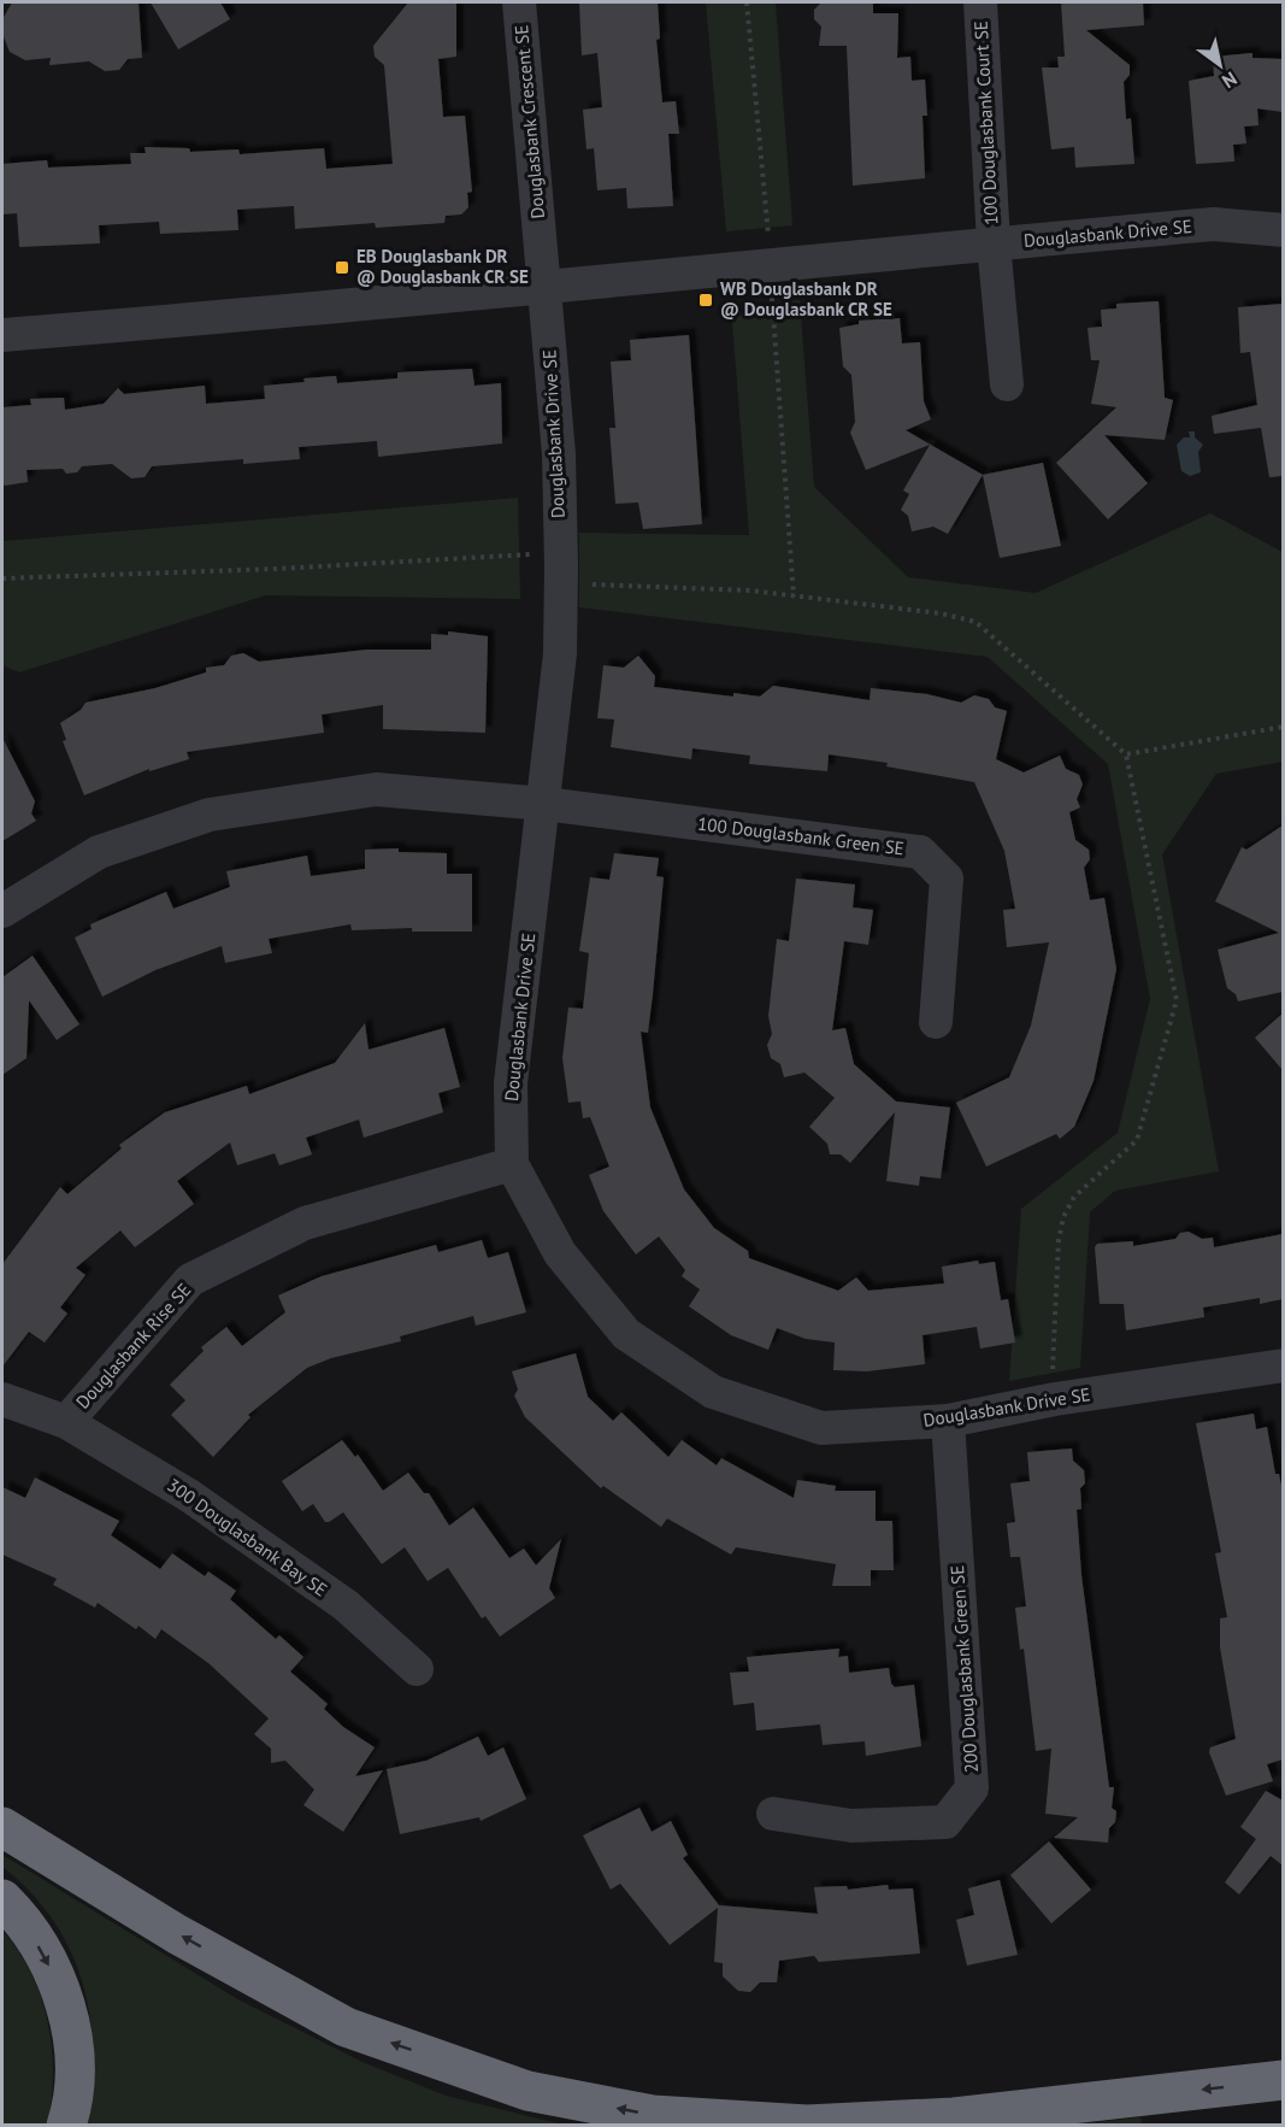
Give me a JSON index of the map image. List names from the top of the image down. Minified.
{"streets":{"street":["Douglasbank Crescent SE","100 Douglasbank Court SE","Douglasbank Drive SE","100 Douglasbank Green SE","Douglasbank Rise SE","300 Douglasbank Bay SE","200 Douglasbank Green SE"]},"crossings":[["Douglasbank Crescent SE","Douglasbank Drive SE"],["100 Douglasbank Court SE","Douglasbank Drive SE"],["Douglasbank Drive SE","100 Douglasbank Green SE"],["Douglasbank Drive SE","Douglasbank Rise SE"],["Douglasbank Drive SE","200 Douglasbank Green SE"],["Douglasbank Rise SE","300 Douglasbank Bay SE"]],"places":{"transit":["EB Douglasbank DR @ Douglasbank CR SE","WB Douglasbank DR @ Douglasbank CR SE"]},"north":"bottom right"}
